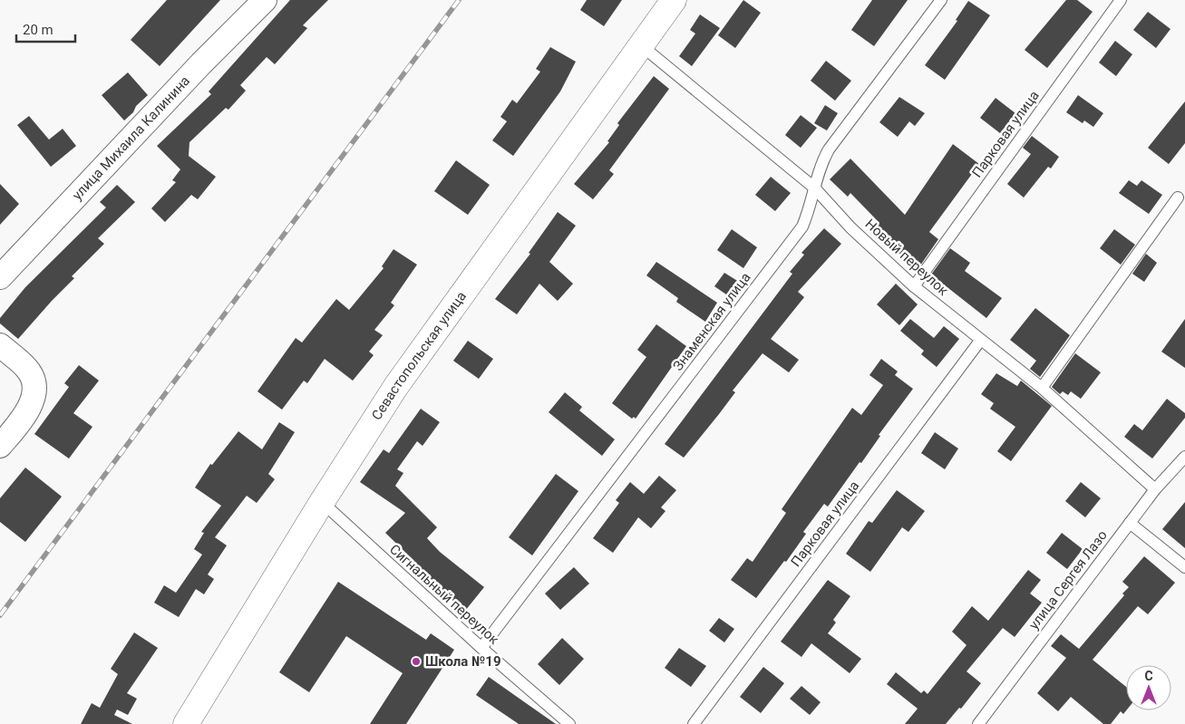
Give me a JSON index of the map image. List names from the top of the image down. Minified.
{"streets":{"street":["улица Михаила Калинина","Севастопольская улица"],"lane":["Парковая улица","Новый переулок","Знаменская улица","улица Сергея Лазо","Сигнальный переулок"]},"crossings":[["Парковая улица","Новый переулок"],["Новый переулок","Знаменская улица"],["Новый переулок","Севастопольская улица"],["Новый переулок","улица Сергея Лазо"],["Знаменская улица","Сигнальный переулок"],["Севастопольская улица","Сигнальный переулок"]],"places":["Школа №19"],"scale_bar":"20 m","north":"top"}
